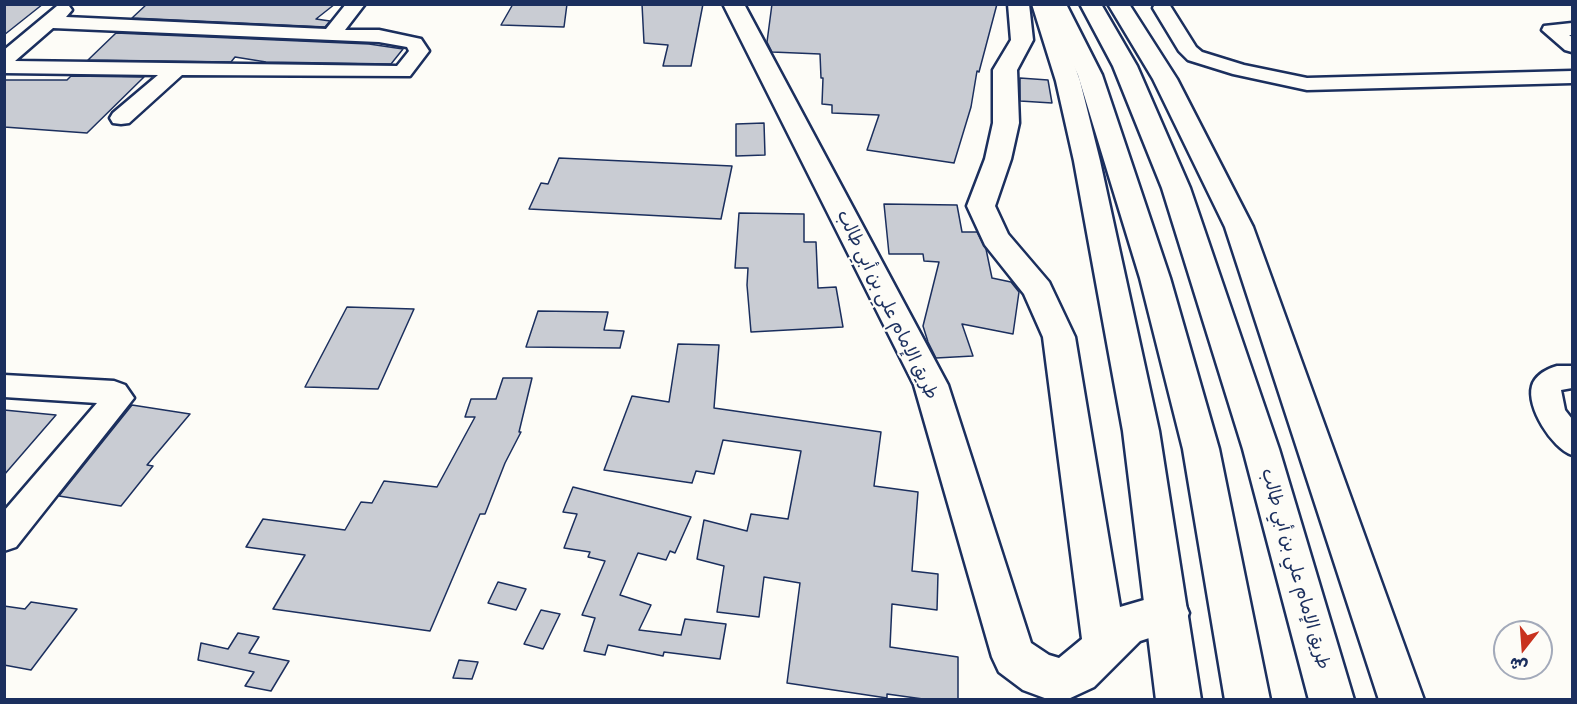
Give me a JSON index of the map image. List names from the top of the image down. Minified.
{"streets":{"main road":["طريق الإمام علي بن أبي طالب"]},"north":"bottom"}
